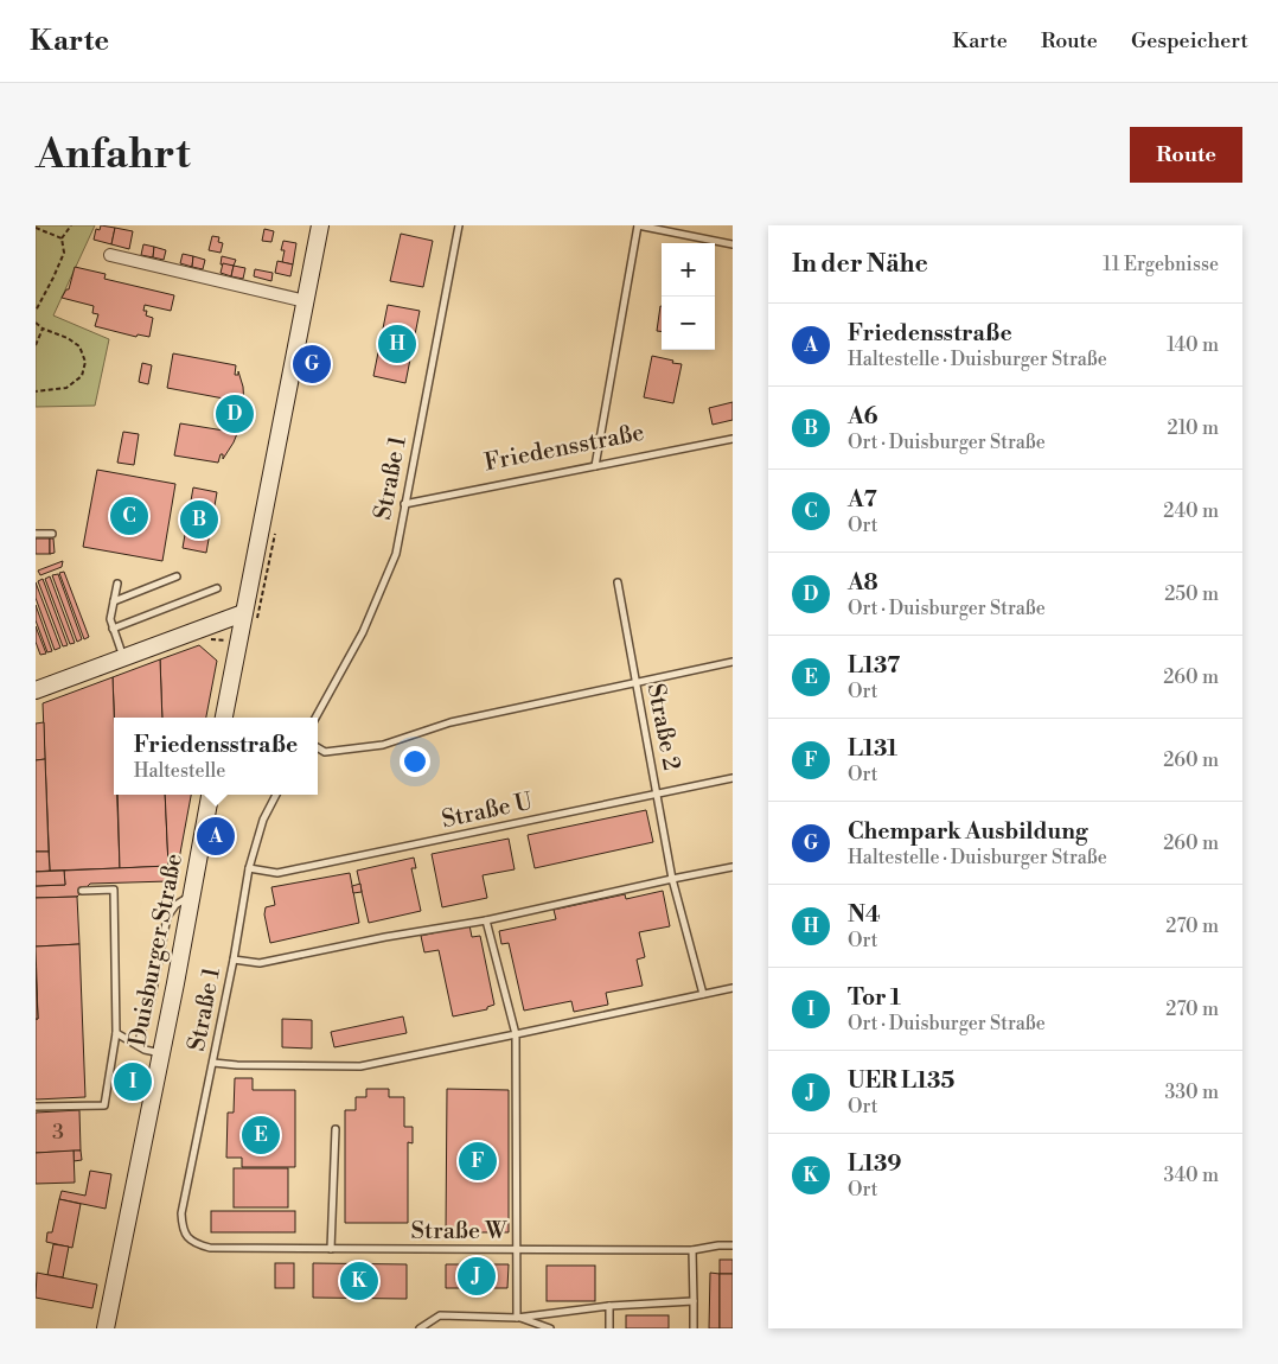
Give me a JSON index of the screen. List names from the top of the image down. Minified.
{"streets":{"main road":["Duisburger Straße"],"lane":["Friedensstraße","Straße 1","Straße 2","Straße U","Straße W"]},"crossings":[["Friedensstraße","Straße 1"],["Straße 1","Straße U"],["Straße 1","Straße W"],["Straße 2","Straße U"]],"house_numbers":["3"],"page":{"header":"Karte","nav":["Karte","Route","Gespeichert"],"buttons":"Route","title":"Anfahrt","heading":["In der Nähe","11 Ergebnisse"],"map_buttons":["+","−"],"list":[{"mark":"A","name":"Friedensstraße","note":"Haltestelle · Duisburger Straße","value":"140 m"},{"mark":"B","name":"A6","note":"Ort · Duisburger Straße","value":"210 m"},{"mark":"C","name":"A7","note":"Ort","value":"240 m"},{"mark":"D","name":"A8","note":"Ort · Duisburger Straße","value":"250 m"},{"mark":"E","name":"L137","note":"Ort","value":"260 m"},{"mark":"F","name":"L131","note":"Ort","value":"260 m"},{"mark":"G","name":"Chempark Ausbildung","note":"Haltestelle · Duisburger Straße","value":"260 m"},{"mark":"H","name":"N4","note":"Ort","value":"270 m"},{"mark":"I","name":"Tor 1","note":"Ort · Duisburger Straße","value":"270 m"},{"mark":"J","name":"UER L135","note":"Ort","value":"330 m"},{"mark":"K","name":"L139","note":"Ort","value":"340 m"}],"pins":["H","G","D","C","B","A","I","E","F","J","K"],"popup":["Friedensstraße","Haltestelle"]}}
